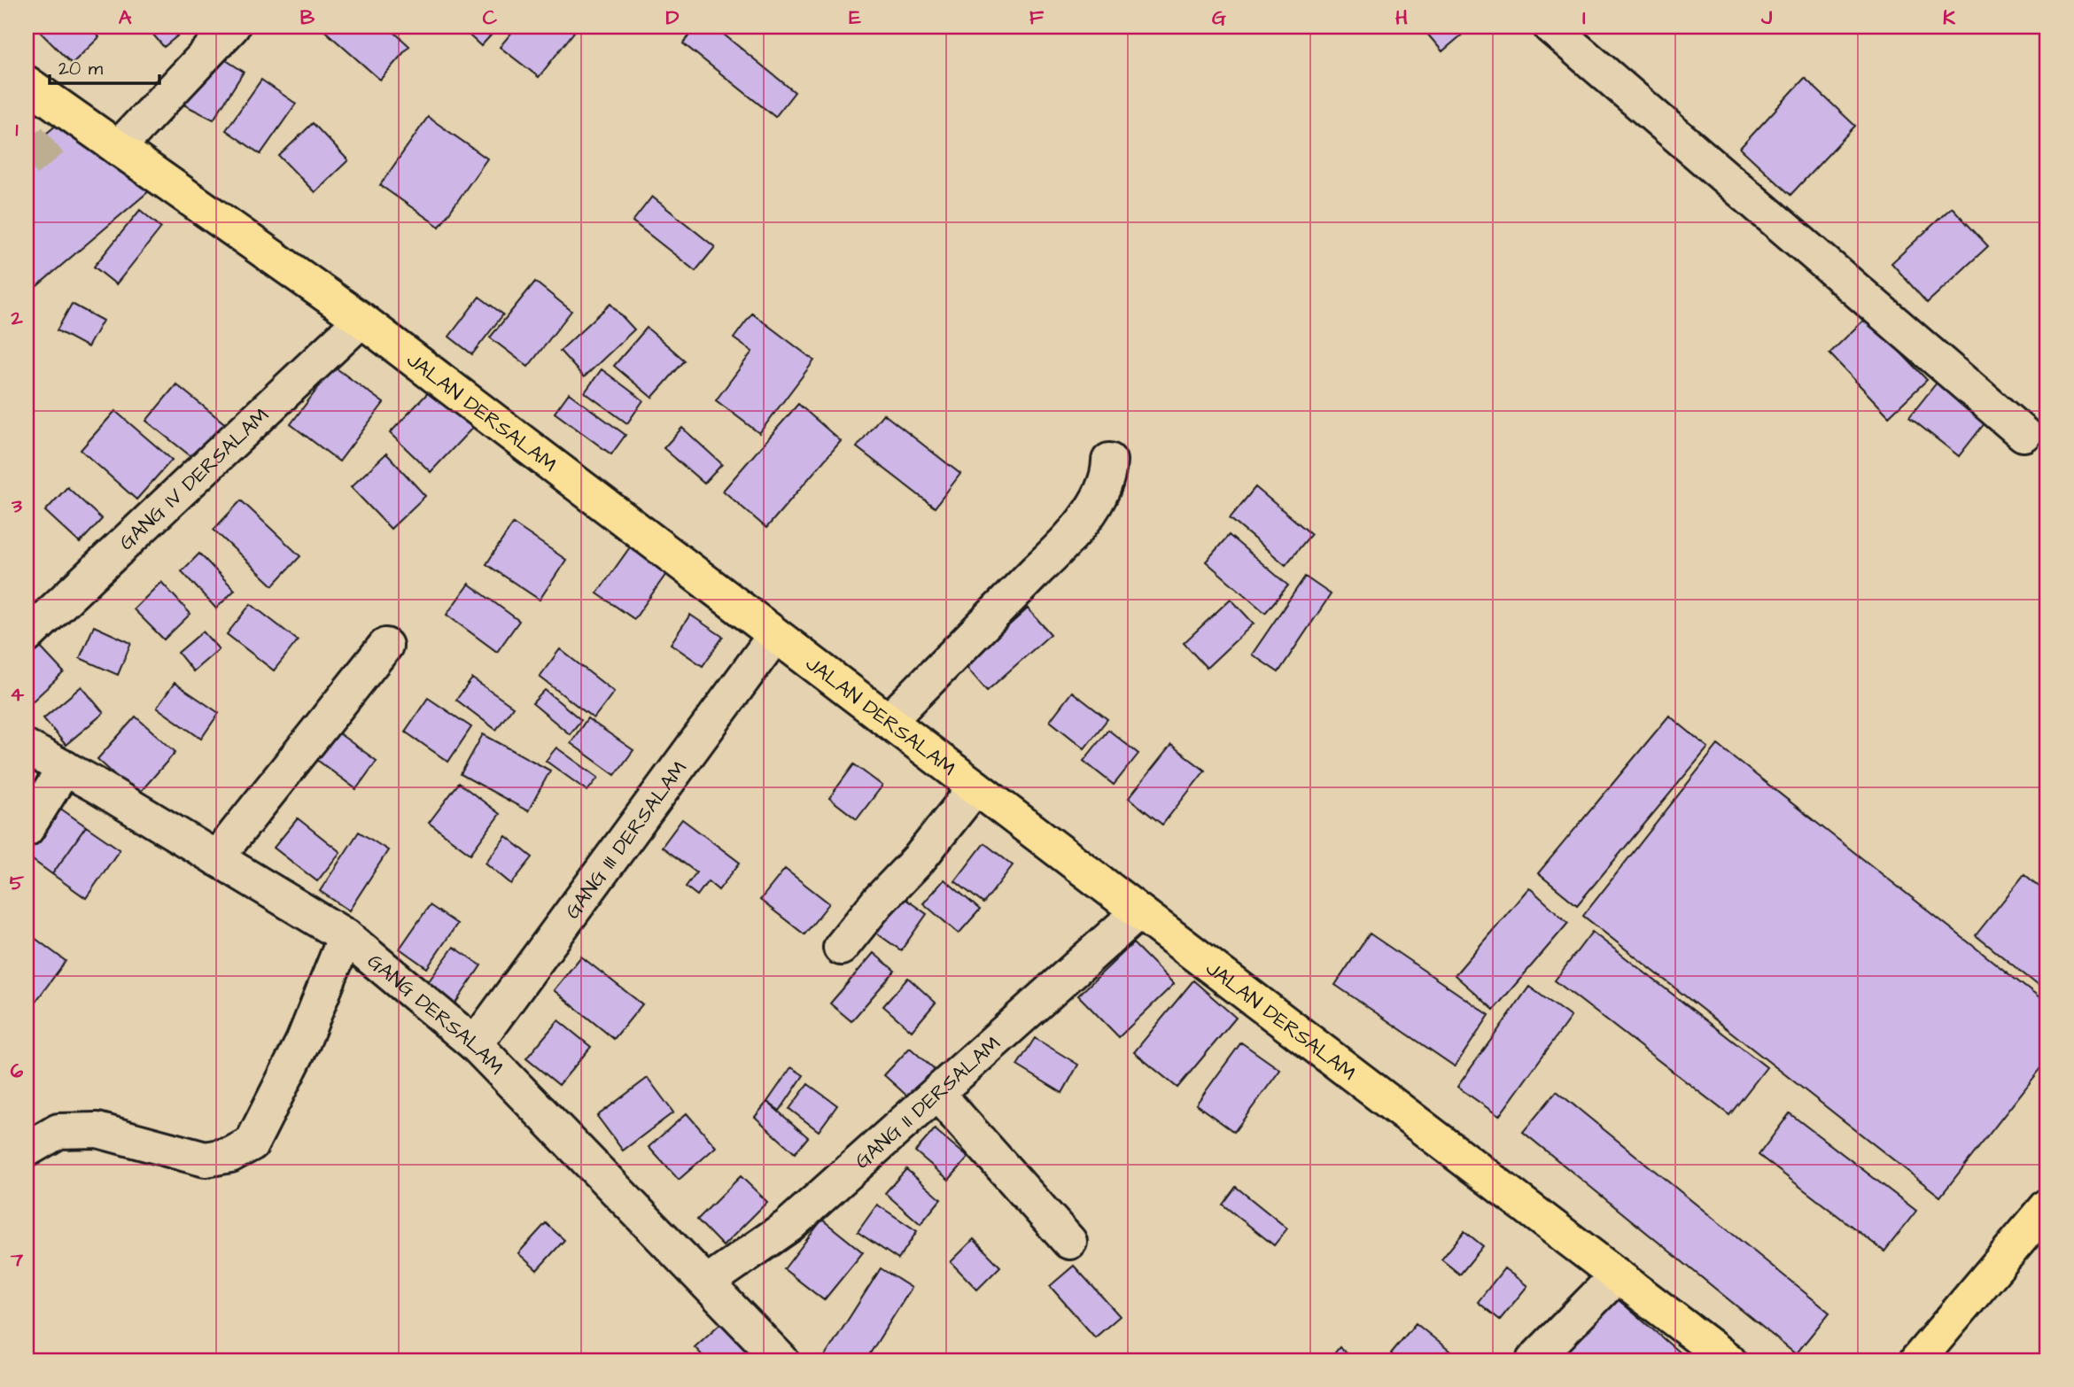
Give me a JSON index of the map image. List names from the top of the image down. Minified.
{"streets":{"main road":["JALAN DERSALAM"],"street":["GANG IV DERSALAM","GANG III DERSALAM","GANG DERSALAM","GANG II DERSALAM"]},"crossings":[["JALAN DERSALAM","GANG IV DERSALAM"],["JALAN DERSALAM","GANG III DERSALAM"],["JALAN DERSALAM","GANG II DERSALAM"],["GANG III DERSALAM","GANG DERSALAM"],["GANG DERSALAM","GANG II DERSALAM"]],"scale_bar":"20 m","grid":{"columns":["A","B","C","D","E","F","G","H","I","J","K"],"rows":["1","2","3","4","5","6","7"]}}
